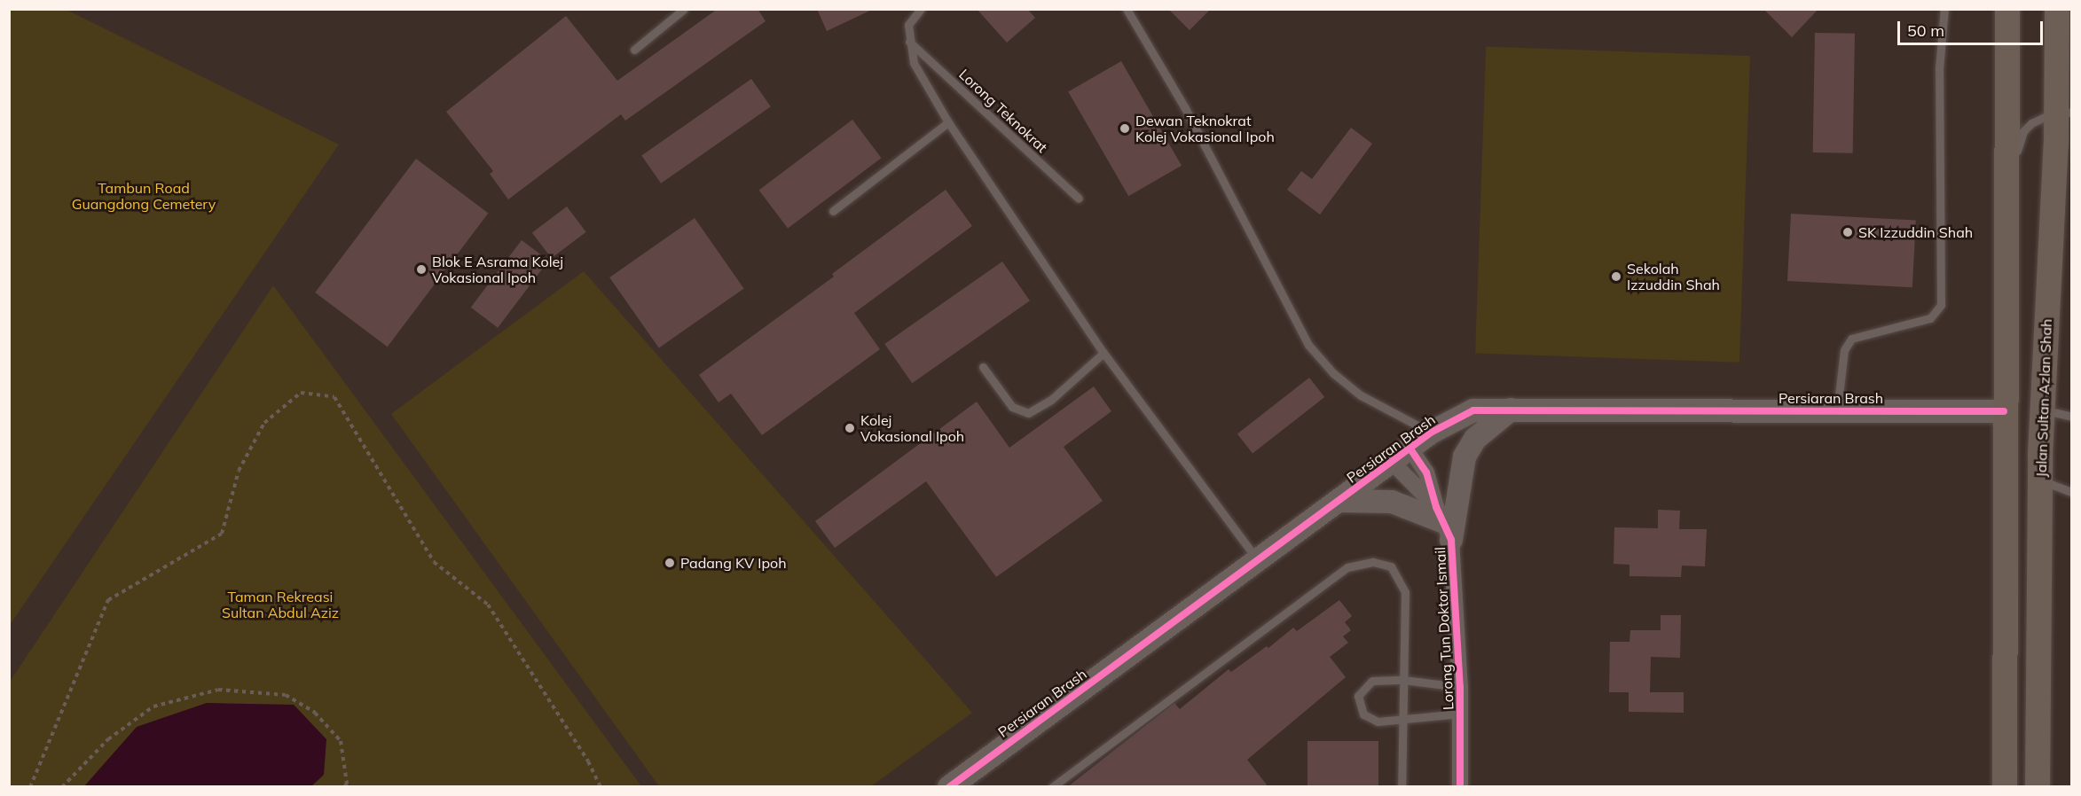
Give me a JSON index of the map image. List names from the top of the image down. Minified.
{"streets":{"main road":["Jalan Sultan Azlan Shah"],"street":["Persiaran Brash","Lorong Tun Doktor Ismail"],"lane":["Lorong Teknokrat"]},"crossings":[["Persiaran Brash","Lorong Tun Doktor Ismail"]],"parks":["Tambun Road Guangdong Cemetery","Taman Rekreasi Sultan Abdul Aziz"],"places":["Dewan Teknokrat Kolej Vokasional Ipoh","SK Izzuddin Shah","Blok E Asrama Kolej Vokasional Ipoh","Sekolah Izzuddin Shah","Kolej Vokasional Ipoh","Padang KV Ipoh"],"scale_bar":"50 m"}
